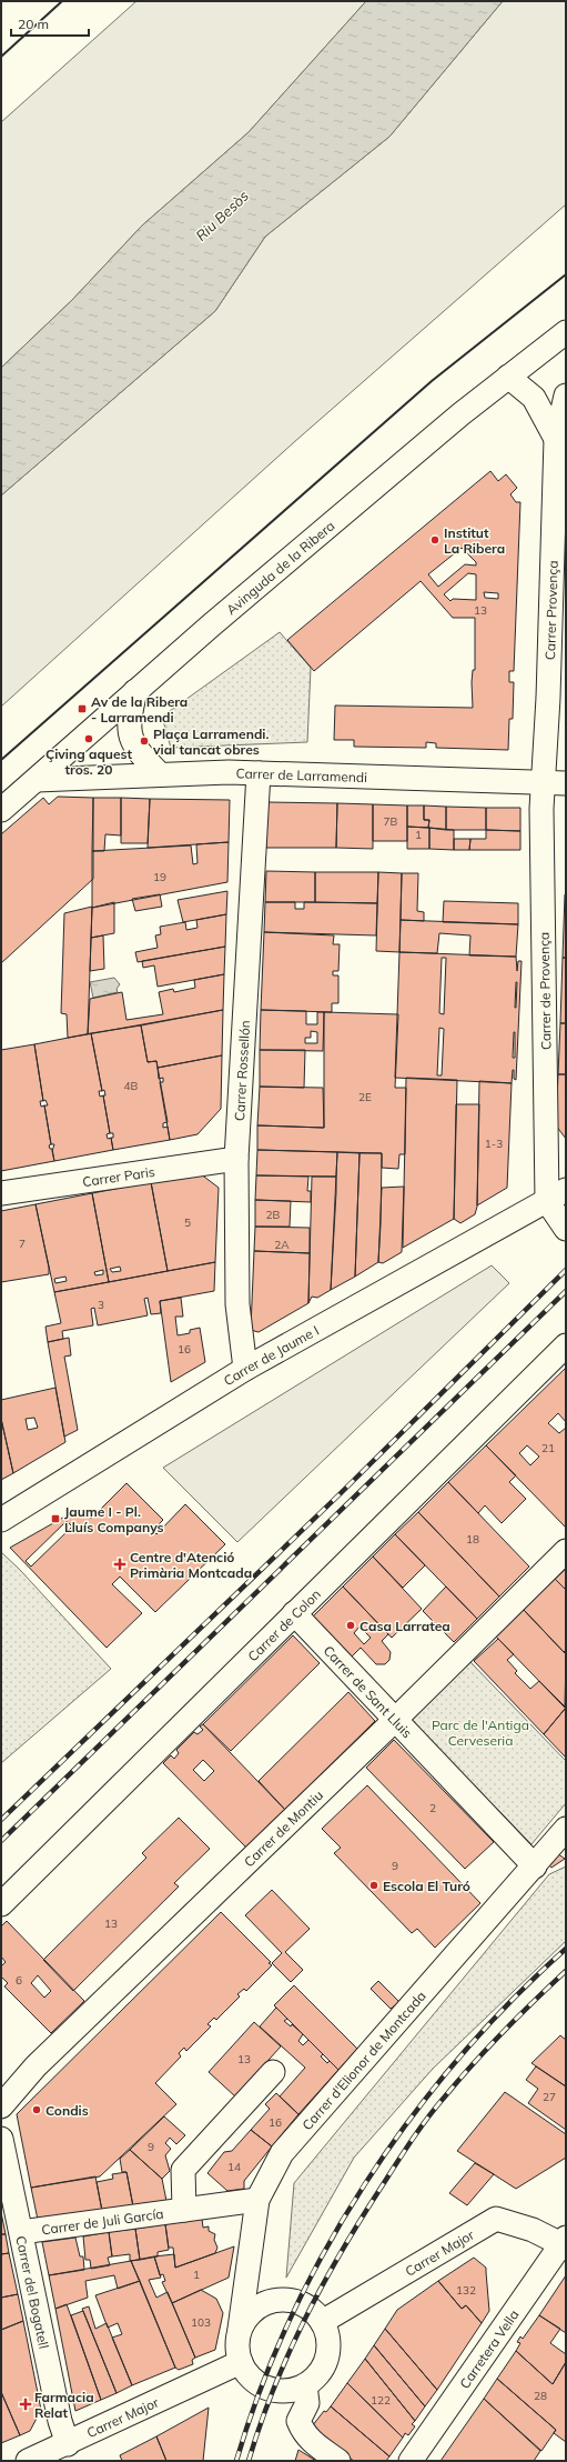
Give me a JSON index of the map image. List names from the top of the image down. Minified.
{"streets":{"street":["Avinguda de la Ribera","Carrer Provença","Carrer de Larramendi","Carrer de Provença","Carrer Rossellón","Carrer Paris","Carrer de Jaume I","Carrer de Colon","Carrer de Sant Lluis","Carrer de Montiu","Carrer d'Elionor de Montcada","Carrer de Juli García","Carrer Major","Carrer del Bogatell","Carretera Vella"]},"crossings":[["Avinguda de la Ribera","Carrer de Larramendi"],["Carrer Provença","Carrer de Larramendi"],["Carrer Provença","Carrer de Provença"],["Carrer de Larramendi","Carrer de Provença"],["Carrer de Larramendi","Carrer Rossellón"],["Carrer de Provença","Carrer de Jaume I"],["Carrer Rossellón","Carrer Paris"],["Carrer Rossellón","Carrer de Jaume I"],["Carrer de Colon","Carrer de Sant Lluis"],["Carrer de Sant Lluis","Carrer de Montiu"],["Carrer de Sant Lluis","Carrer d'Elionor de Montcada"],["Carrer d'Elionor de Montcada","Carrer de Juli García"],["Carrer d'Elionor de Montcada","Carrer Major"],["Carrer de Juli García","Carrer del Bogatell"],["Carrer Major","Carrer del Bogatell"],["Carrer Major","Carretera Vella"]],"water":["Riu Besòs"],"parks":["Parc de l'Antiga Cerveseria"],"places":{"other":["Institut La Ribera","Çiving aquest tros. 20","Plaça Larramendi. vial tancat obres","Casa Larratea","Escola El Turó","Condis"],"transit":["Av de la Ribera - Larramendi","Jaume I - Pl. Lluís Companys"],"health":["Centre d'Atenció Primària Montcada","Farmacia Relat"]},"house_numbers":["13","7B","1","19","4B","2E","1-3","2B","5","7","2A","3","16","21","18","2","9","13","6","13","27","16","9","14","1","132","103","28","122"],"scale_bar":"20 m"}
